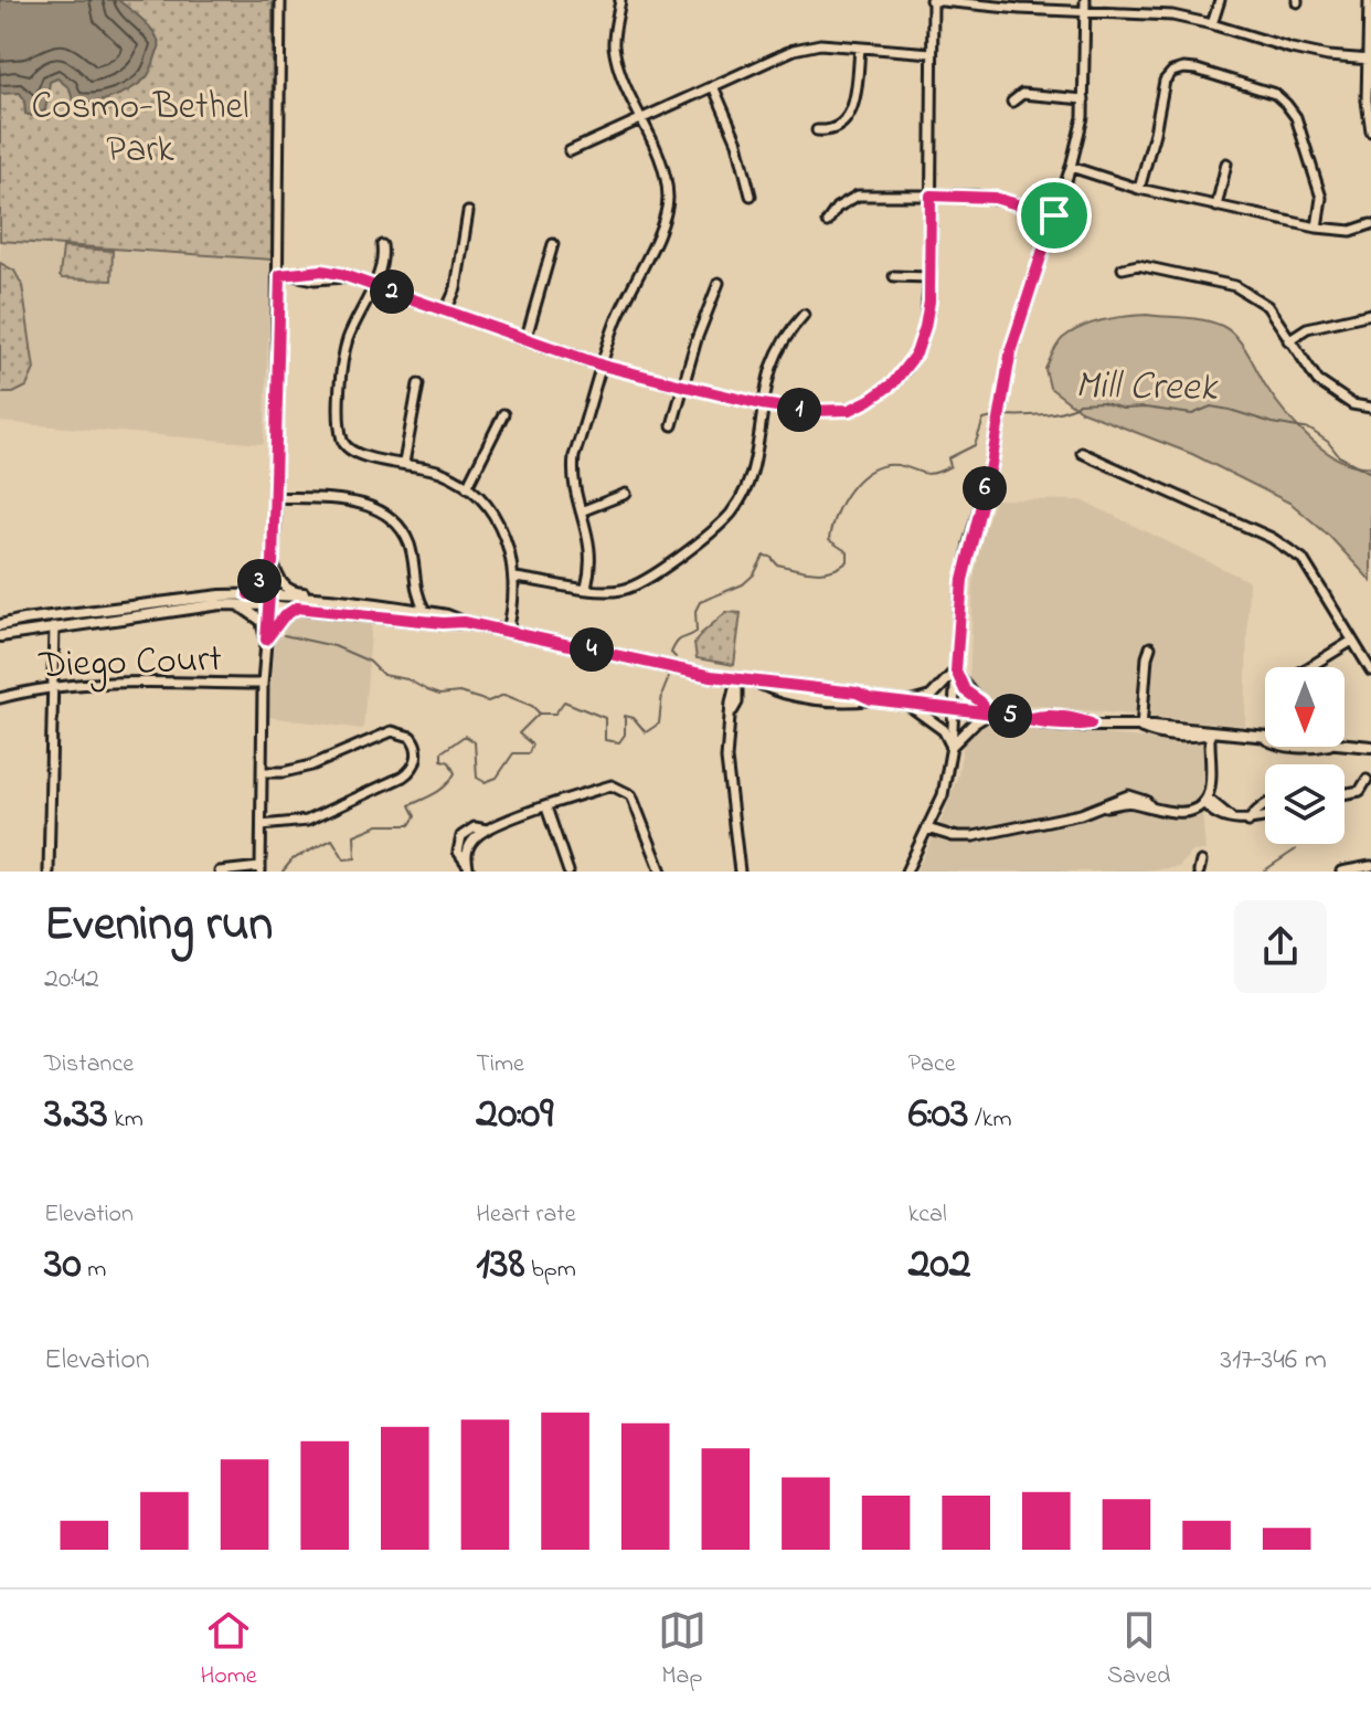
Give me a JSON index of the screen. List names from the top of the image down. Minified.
{"streets":{"street":["Diego Court"]},"water":["Mill Creek"],"parks":["Cosmo-Bethel Park"],"north":"bottom","page":{"pins":["2","1","6","3","4","5"],"heading":["Evening run","20:42"],"stats":[["Distance","3.33 km"],["Time","20:09"],["Pace","6:03 /km"],["Elevation","30 m"],["Heart rate","138 bpm"],["kcal","202"]],"chart":["Elevation","317–346 m"],"tabs":["Home","Map","Saved"]}}
